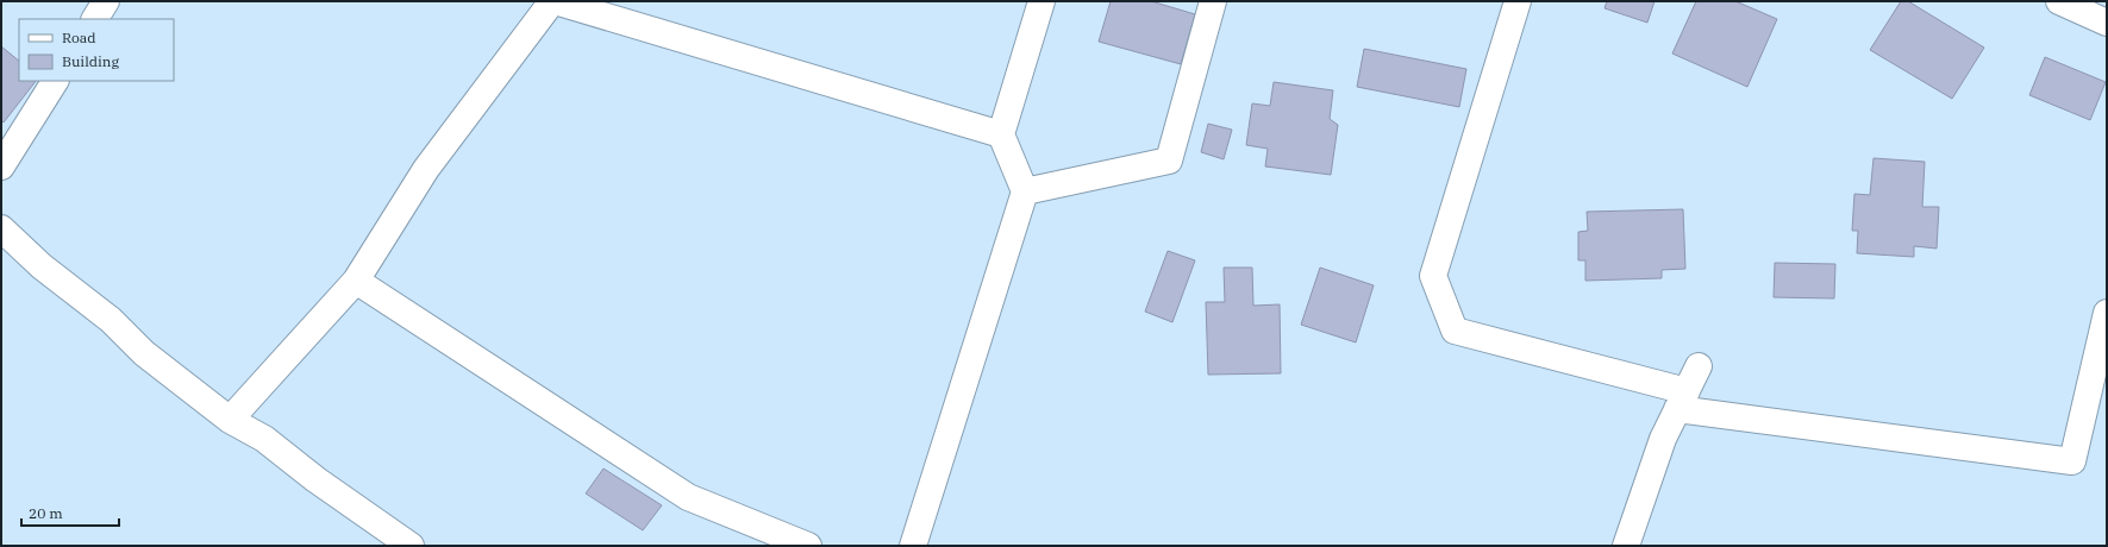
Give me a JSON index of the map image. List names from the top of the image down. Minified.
{"legend":["Road","Building"],"scale_bar":"20 m"}
